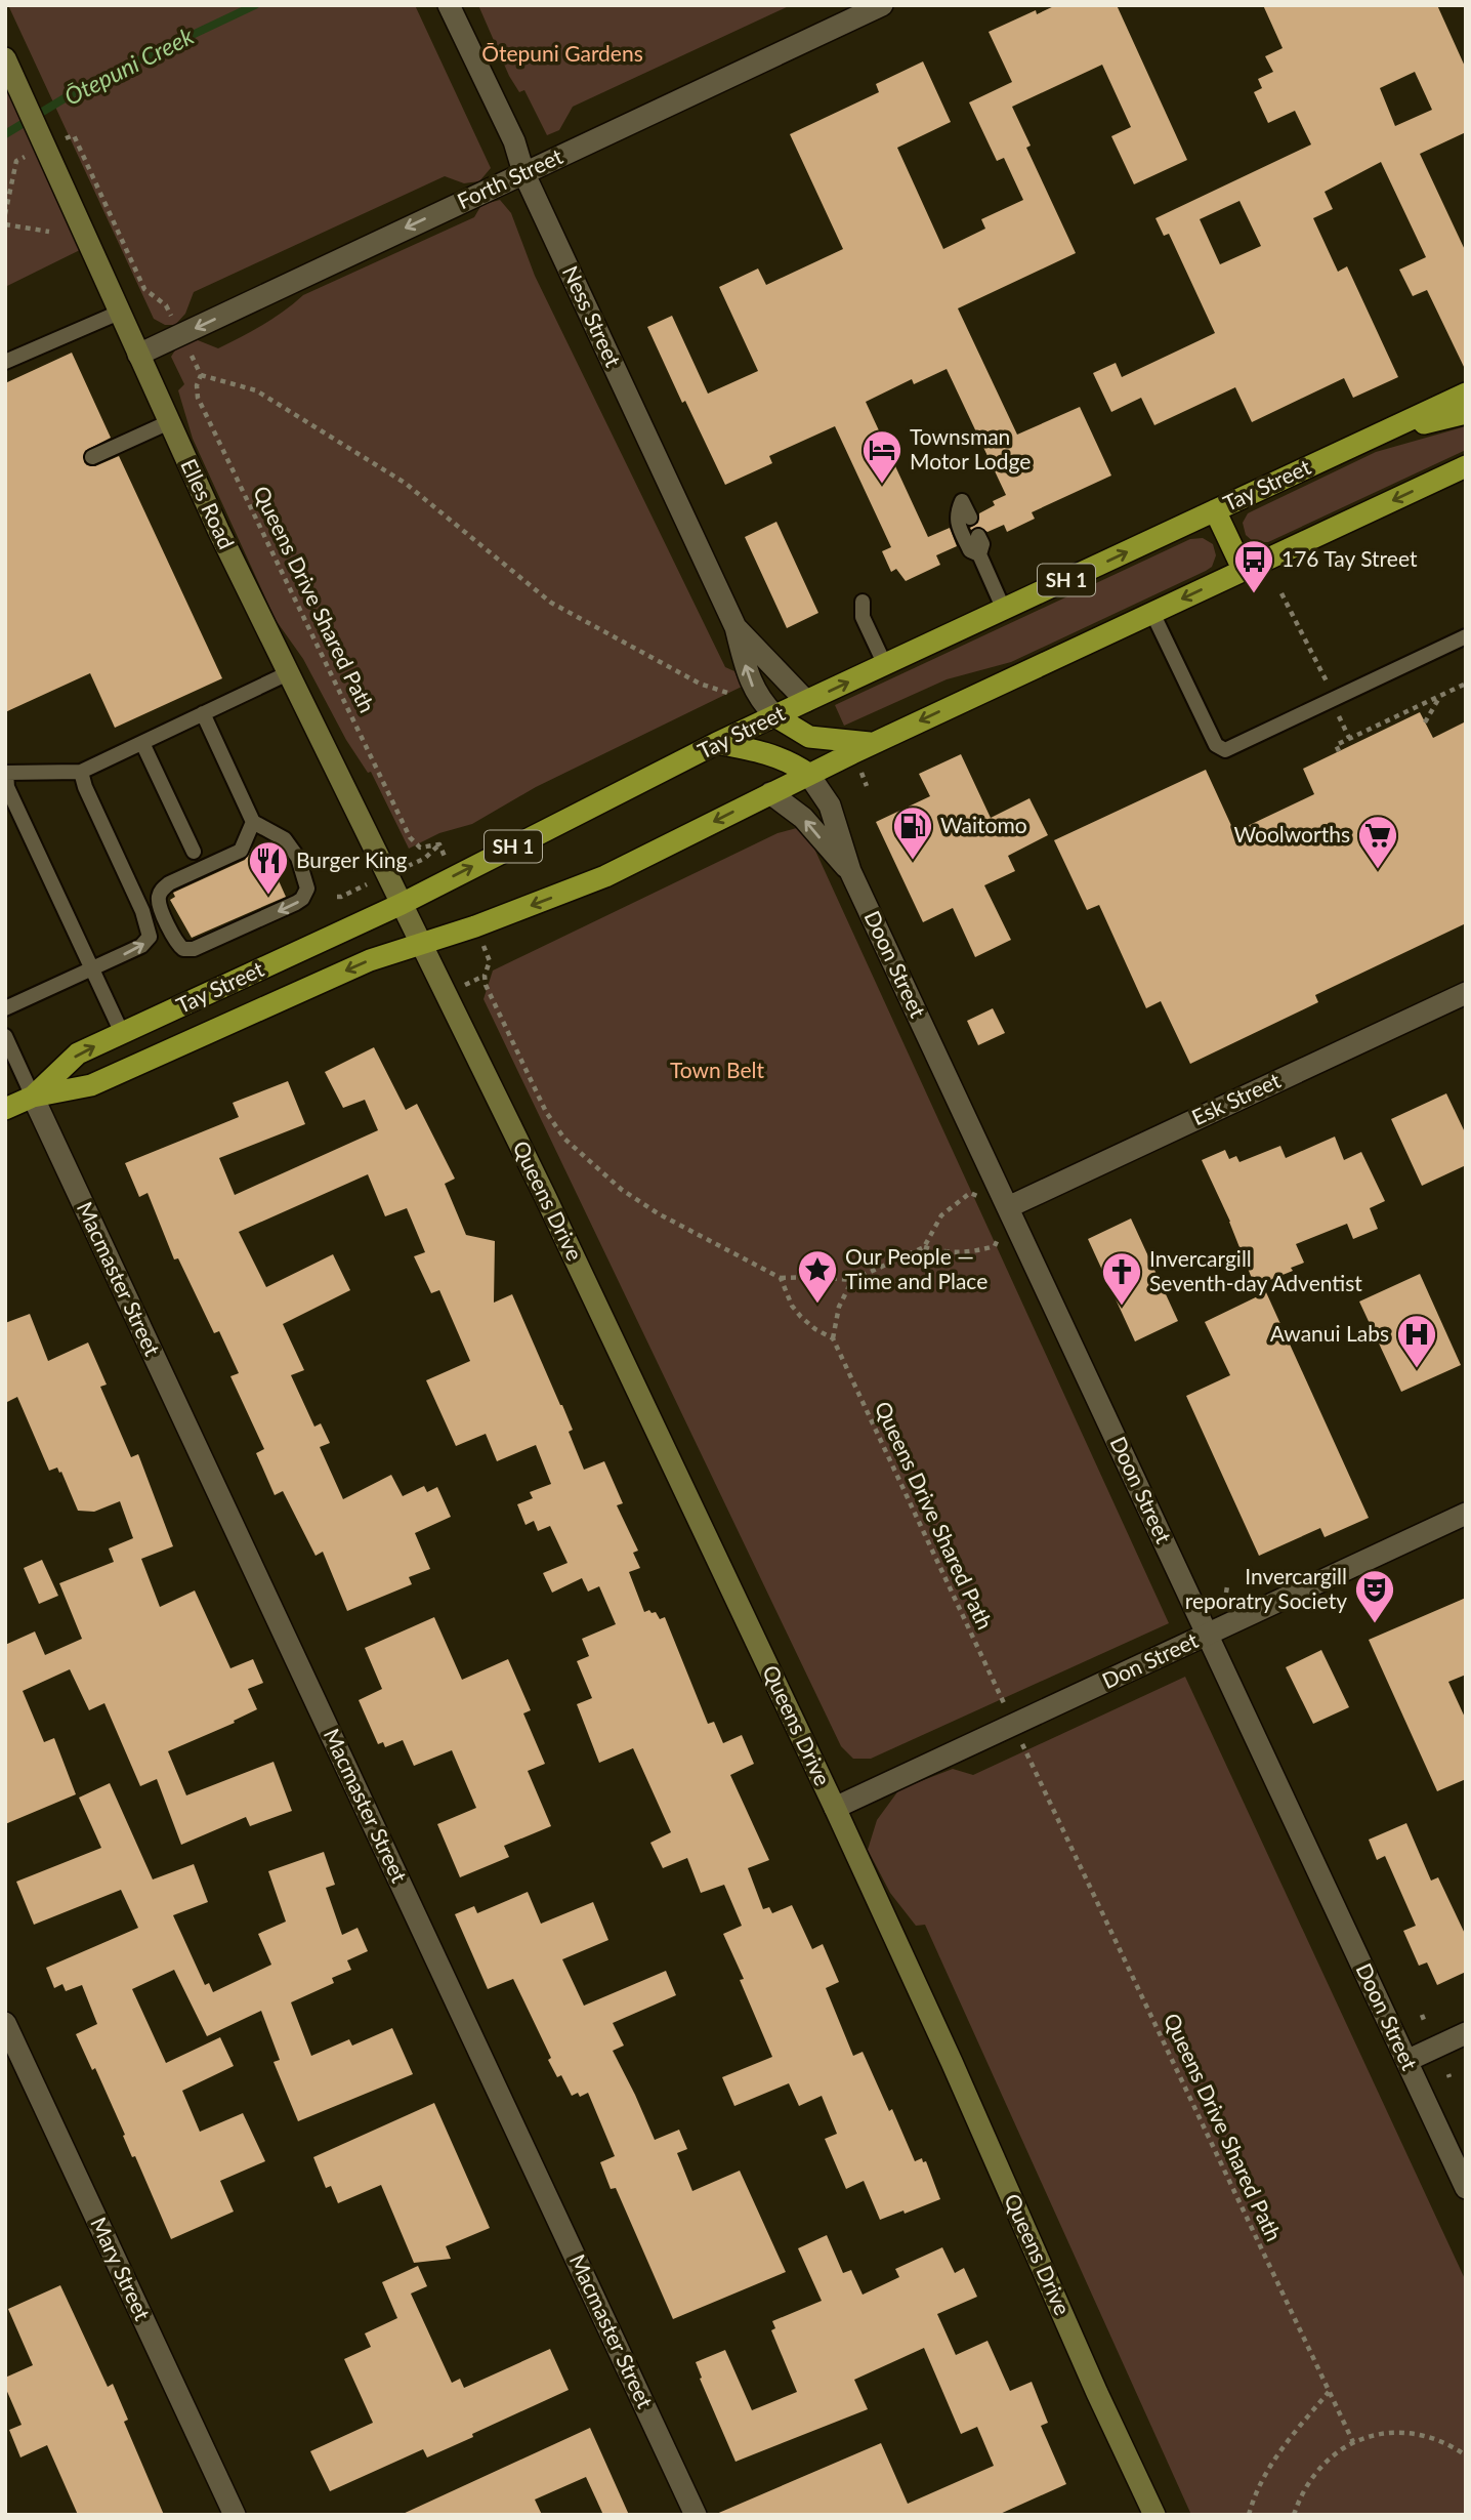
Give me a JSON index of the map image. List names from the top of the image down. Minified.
{"streets":{"highway":["Tay Street","SH 1"],"main road":["Elles Road","Queens Drive"],"street":["Forth Street","Ness Street","Doon Street","Esk Street","Macmaster Street","Don Street","Mary Street"],"path":["Queens Drive Shared Path"]},"crossings":[["Forth Street","Ness Street"],["Forth Street","Elles Road"],["Ness Street","Tay Street"],["Tay Street","Elles Road"],["Tay Street","Doon Street"],["Tay Street","Queens Drive"],["Tay Street","Macmaster Street"],["Elles Road","Queens Drive"],["Doon Street","Esk Street"],["Doon Street","Don Street"],["Queens Drive","Don Street"]],"one_way":["Forth Street"],"water":["Ōtepuni Creek"],"parks":["Ōtepuni Gardens","Town Belt"],"places":{"hotel":["Townsman Motor Lodge"],"bus stop":["176 Tay Street"],"fuel station":["Waitomo"],"supermarket":["Woolworths"],"restaurant":["Burger King"],"place":["Our People — Time and Place"],"church":["Invercargill Seventh-day Adventist"],"hospital":["Awanui Labs"],"theatre":["Invercargill reporatry Society"]}}
